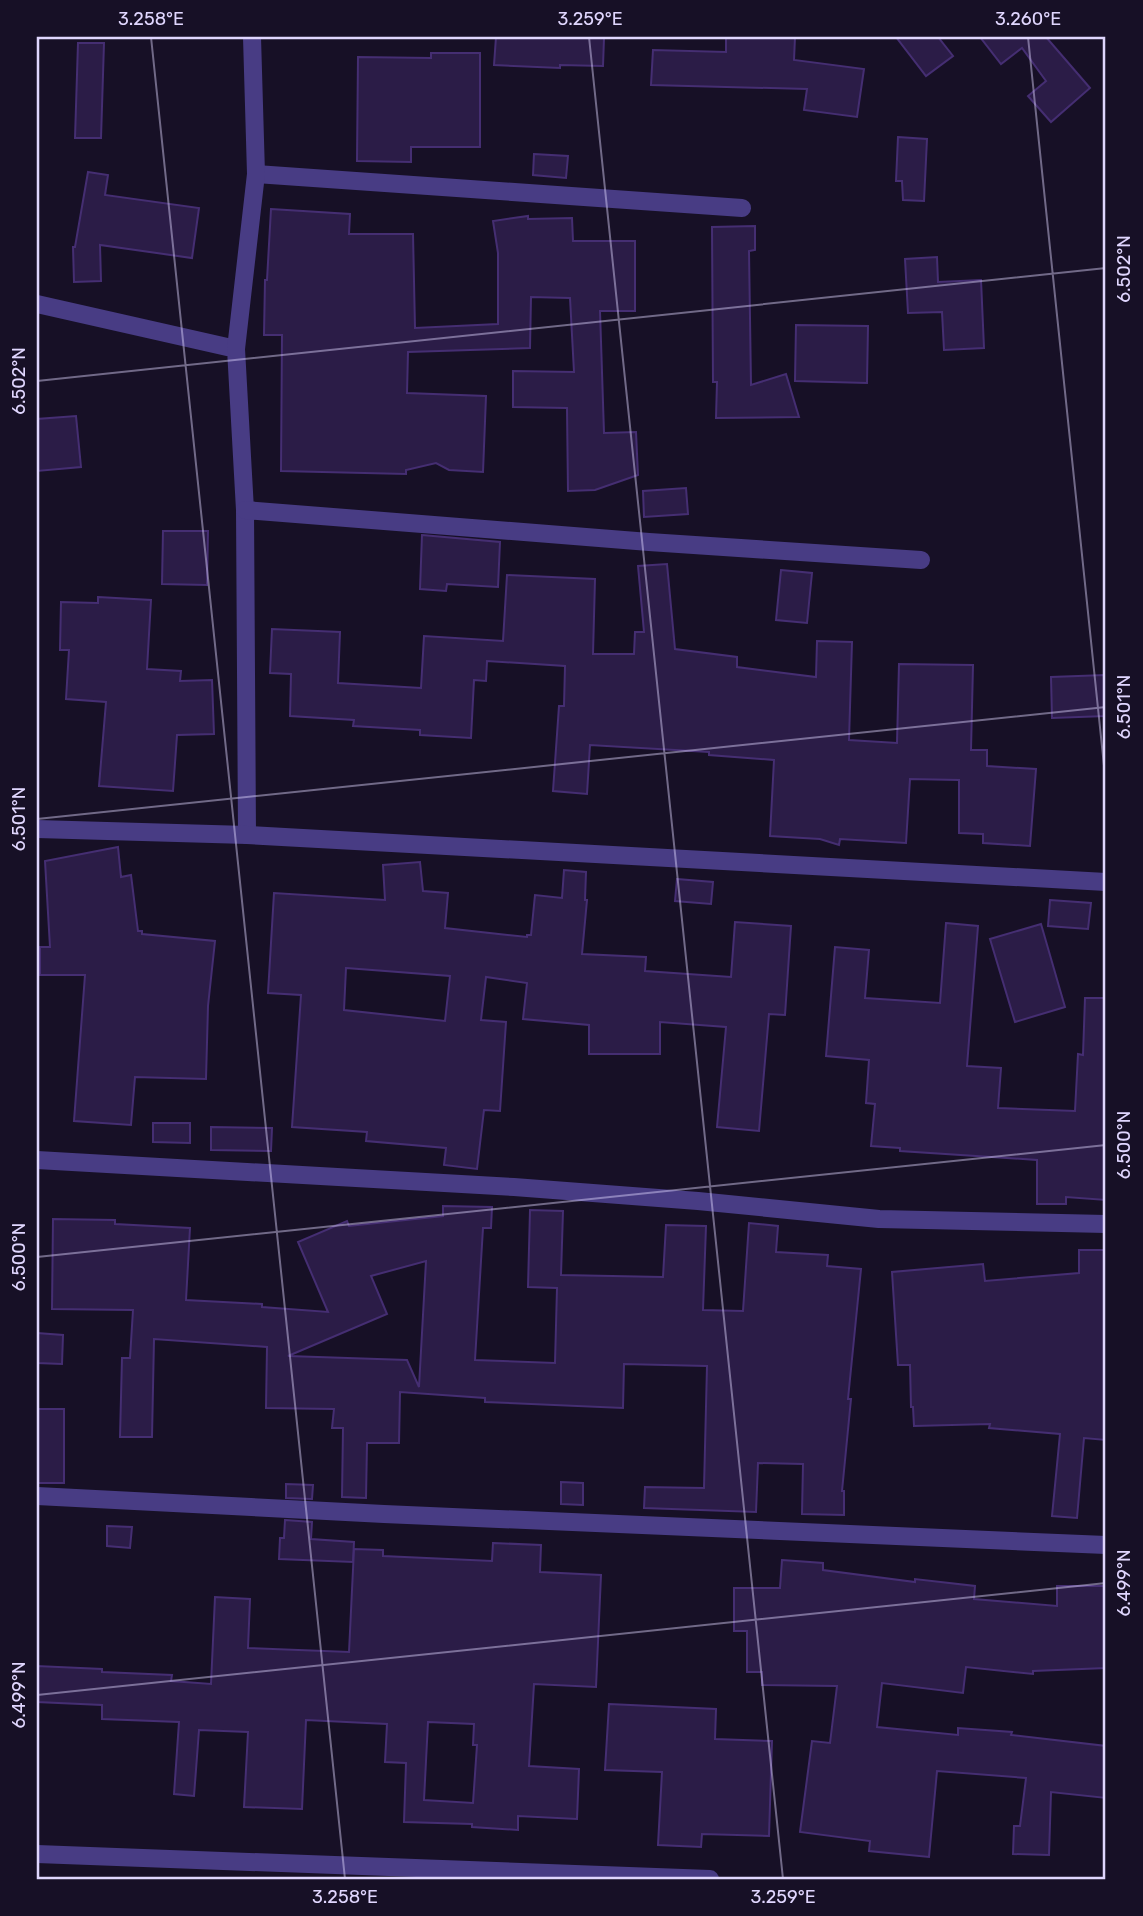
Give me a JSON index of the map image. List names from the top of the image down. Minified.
{"coordinates":["3.258°E","3.259°E","3.260°E","6.502°N","6.501°N","6.500°N","6.499°N"]}
